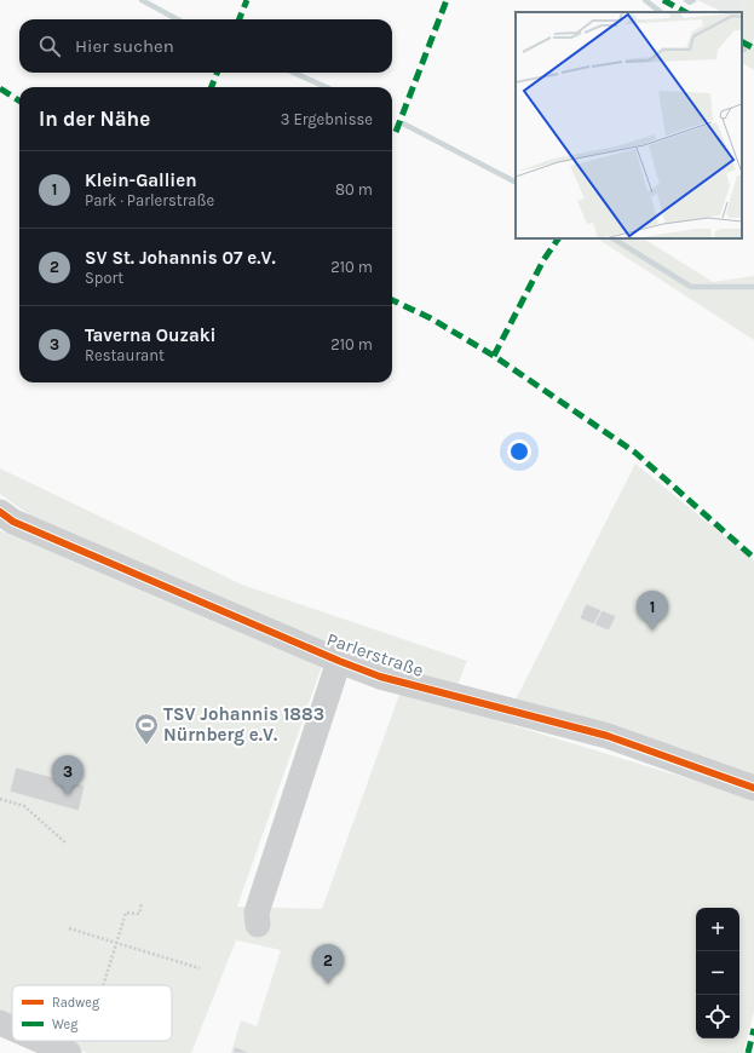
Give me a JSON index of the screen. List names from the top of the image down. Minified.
{"streets":{"street":["Parlerstraße"]},"places":{"sports":["TSV Johannis 1883 Nürnberg e.V."]},"legend":["Radweg","Weg"],"page":{"search":"Hier suchen","heading":["In der Nähe","3 Ergebnisse"],"list":[{"mark":"1","name":"Klein-Gallien","note":"Park · Parlerstraße","value":"80 m"},{"mark":"2","name":"SV St. Johannis 07 e.V.","note":"Sport","value":"210 m"},{"mark":"3","name":"Taverna Ouzaki","note":"Restaurant","value":"210 m"}],"pins":["1","3","2"],"map_buttons":["+","−"]}}
